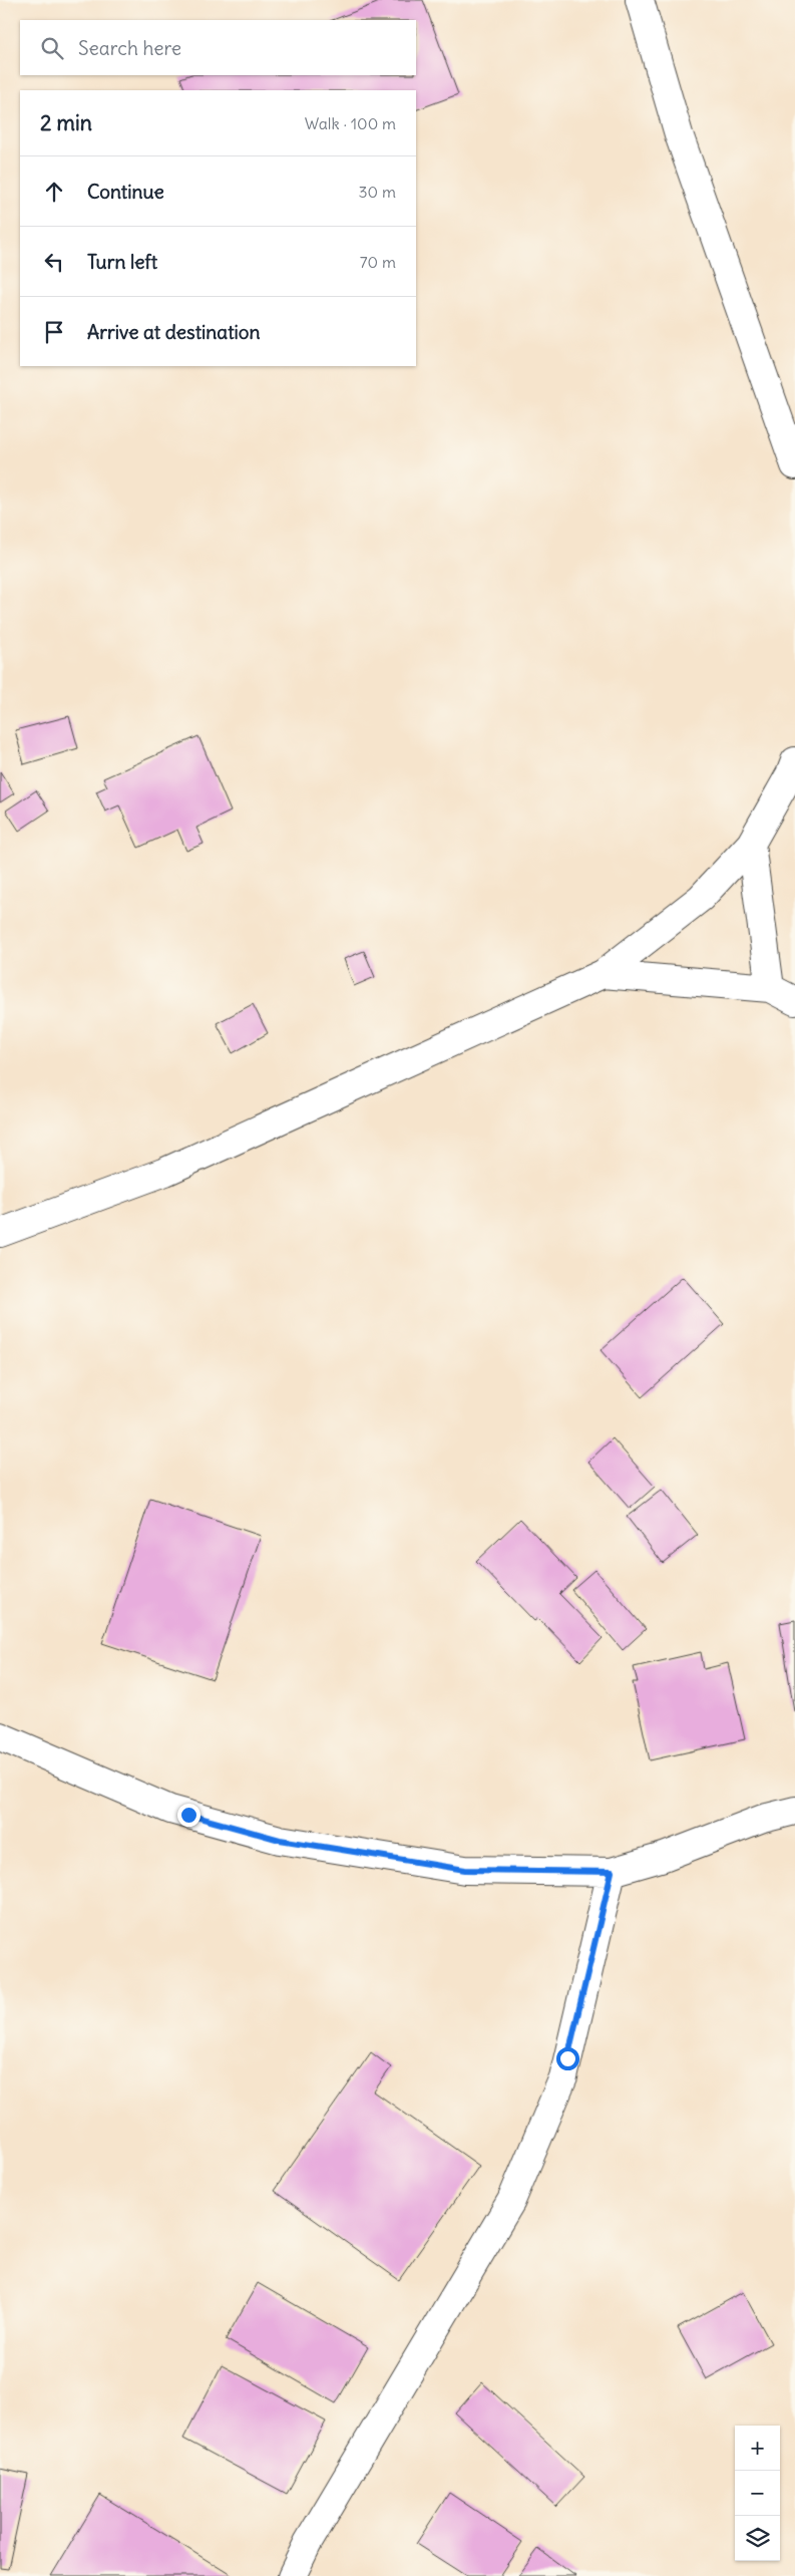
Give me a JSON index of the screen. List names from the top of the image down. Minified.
{"page":{"search":"Search here","heading":["2 min","Walk · 100 m"],"list":[["Continue","30 m"],["Turn left","70 m"],"Arrive at destination"],"map_buttons":["+","−"]}}
